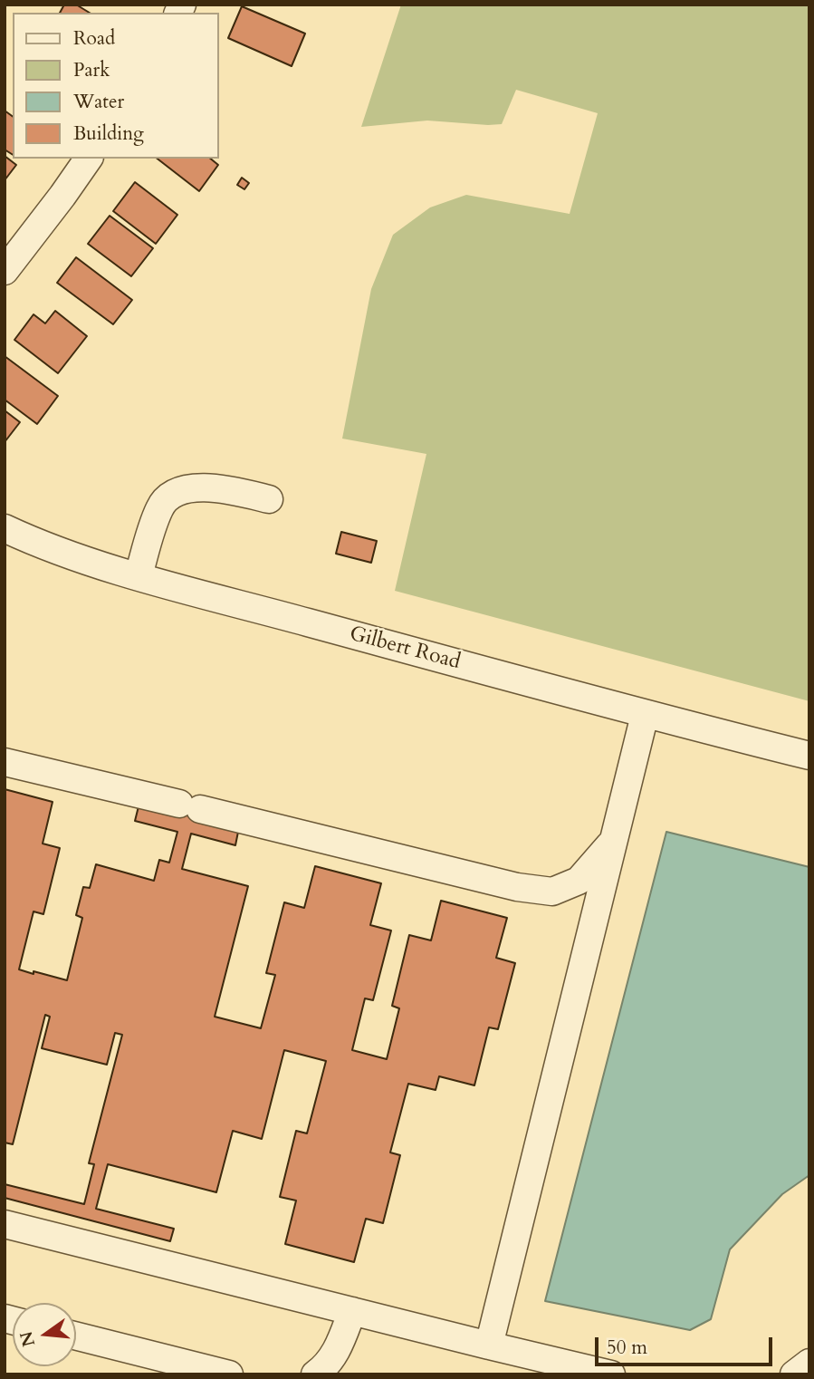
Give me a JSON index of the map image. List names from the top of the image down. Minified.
{"streets":{"street":["Gilbert Road"]},"legend":["Road","Park","Water","Building"],"scale_bar":"50 m","north":"left"}
